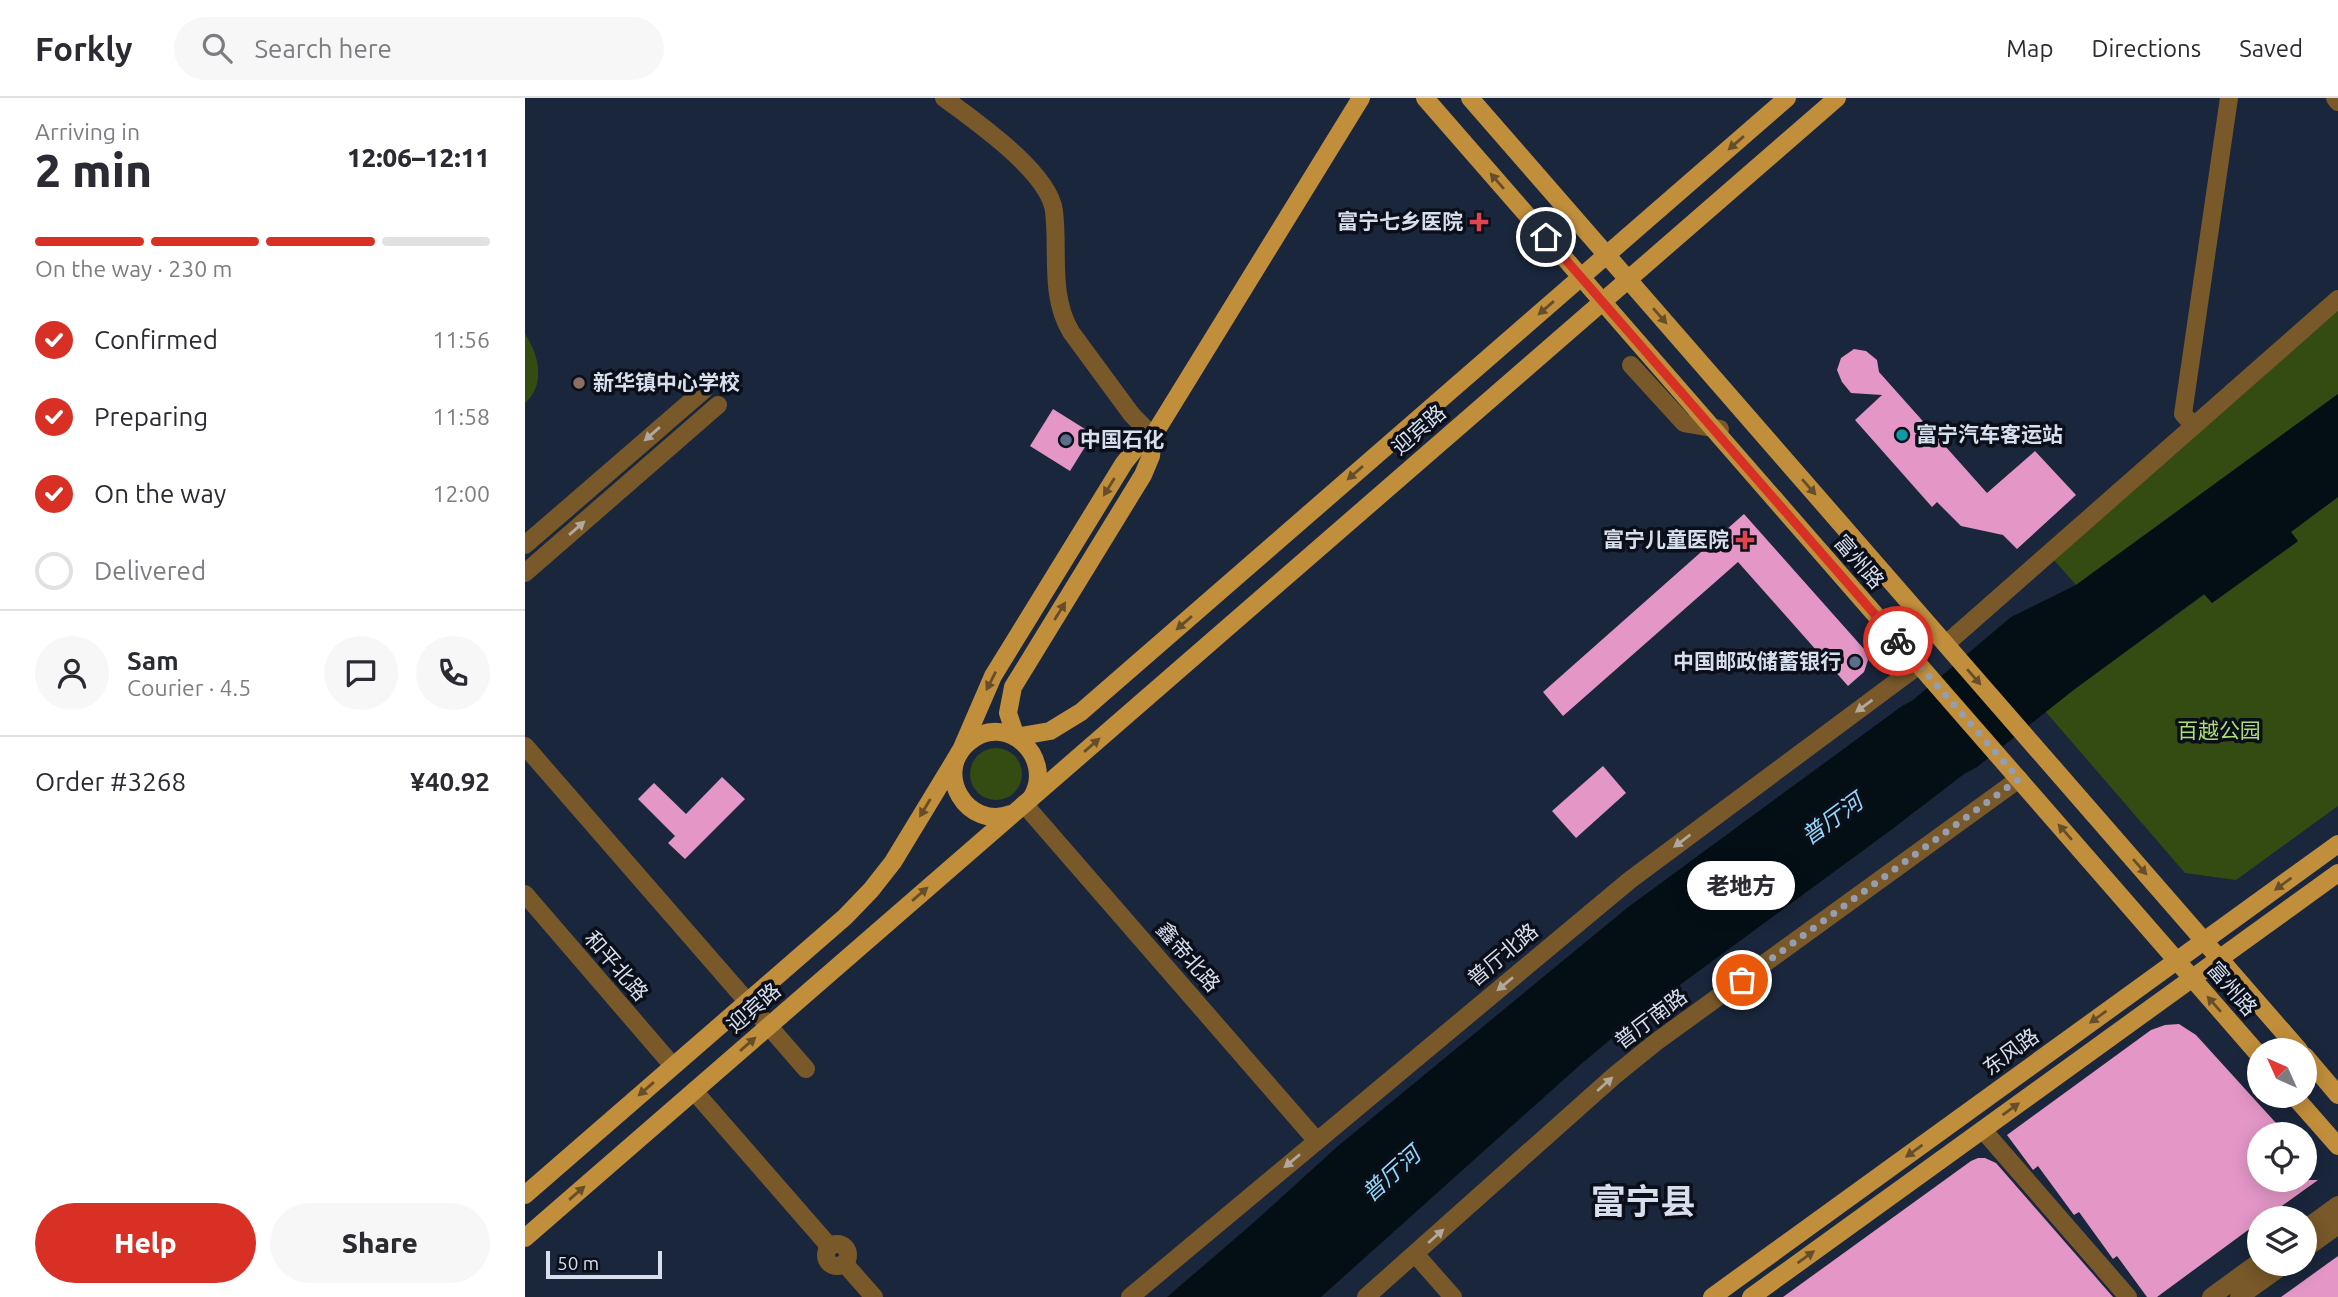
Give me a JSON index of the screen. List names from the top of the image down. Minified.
{"streets":{"main road":["迎宾路","富州路","东风路"],"street":["普厅北路","鑫帝北路","和平北路","普厅南路"]},"crossings":[["迎宾路","富州路"],["迎宾路","鑫帝北路"],["迎宾路","和平北路"],["富州路","普厅北路"],["富州路","普厅南路"],["富州路","东风路"],["普厅北路","鑫帝北路"]],"one_way":["普厅北路","普厅南路"],"districts":["富宁县"],"water":["普厅河"],"parks":["百越公园"],"places":{"health":["富宁七乡医院","富宁儿童医院"],"other":["新华镇中心学校","富宁汽车客运站","中国石化","中国邮政储蓄银行","老地方"]},"scale_bar":"50 m","north":"top left","page":{"header":"Forkly","search":"Search here","nav":["Map","Directions","Saved"],"heading":["2 min","Arriving in","12:06–12:11"],"panel":["Sam","Courier · 4.5","Order #3268","¥40.92"],"bar":"On the way · 230 m","list":[["Confirmed","11:56"],["Preparing","11:58"],["On the way","12:00"],"Delivered"],"bubble":"老地方","buttons":["Help","Share"],"scale":"50 m"}}
